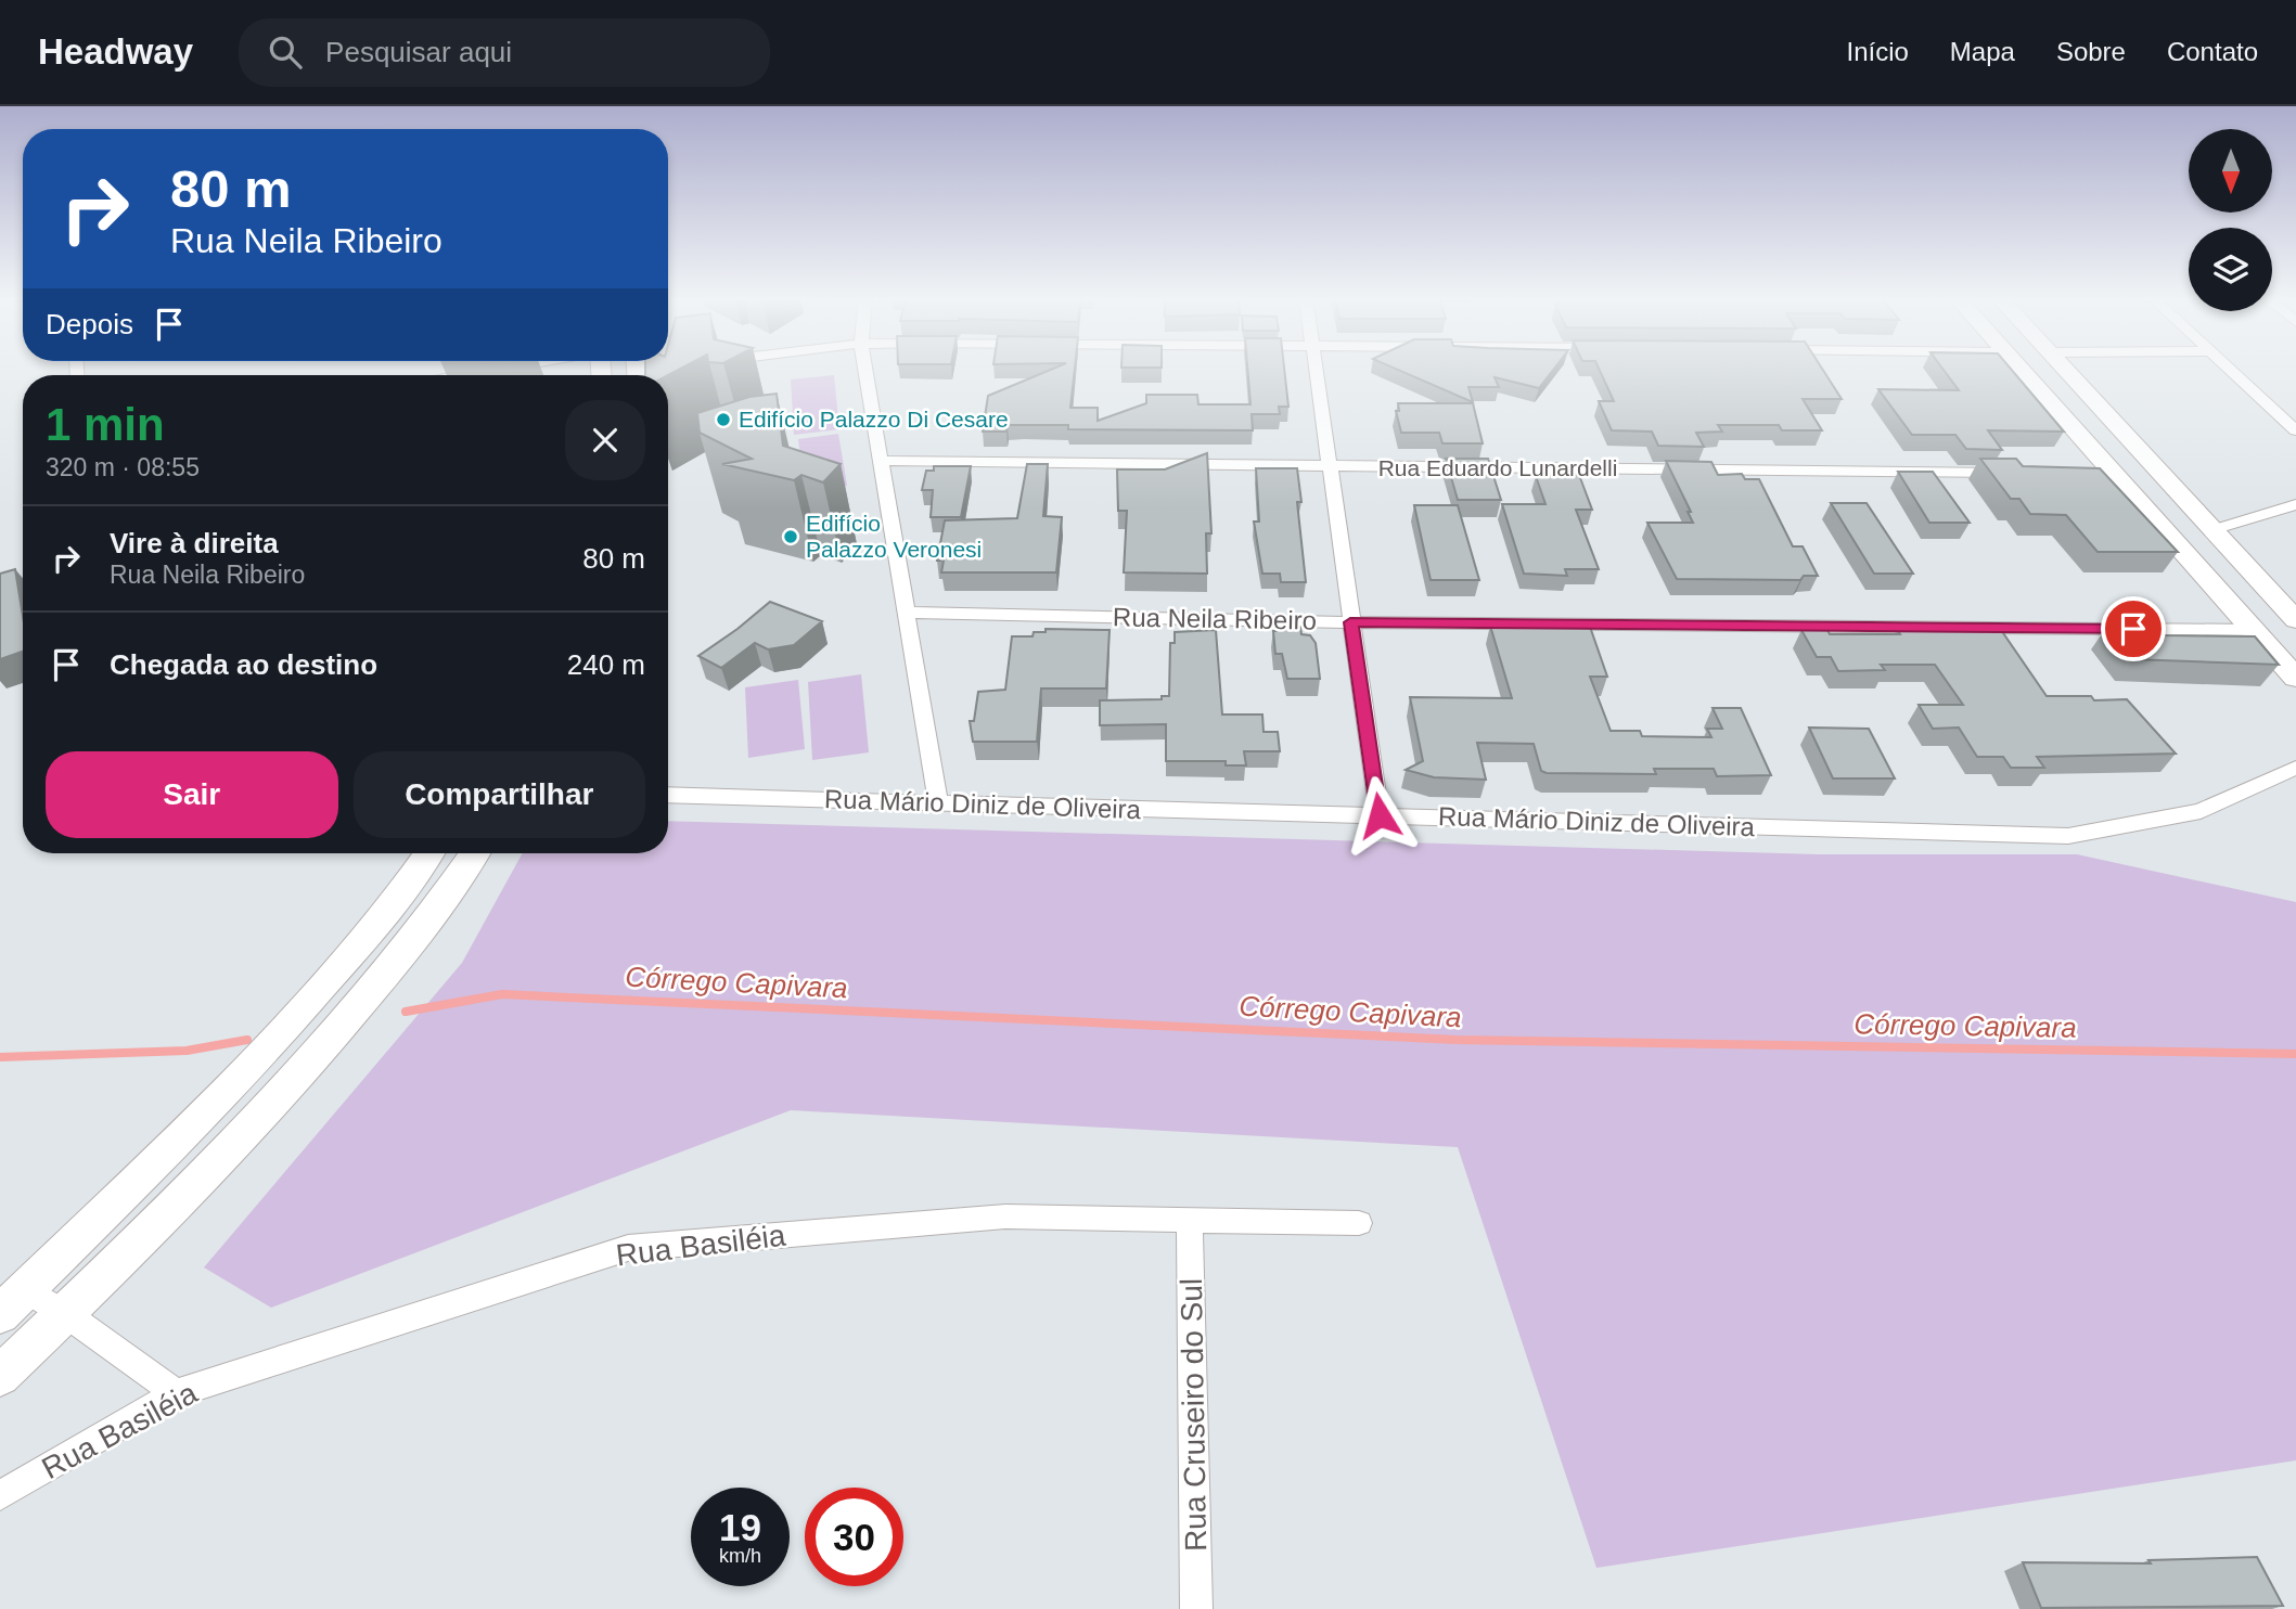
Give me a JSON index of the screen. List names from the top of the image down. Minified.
{"streets":{"street":["Rua Eduardo Lunardelli","Rua Neila Ribeiro","Rua Mário Diniz de Oliveira","Rua Basiléia","Rua Cruseiro do Sul"]},"crossings":[["Rua Basiléia","Rua Cruseiro do Sul"]],"water":["Córrego Capivara"],"places":["Edifício Palazzo Di Cesare","Edifício Palazzo Veronesi"],"north":"bottom","page":{"header":"Headway","search":"Pesquisar aqui","nav":["Início","Mapa","Sobre","Contato"],"turn":["80 m","Rua Neila Ribeiro"],"then":"Depois","heading":["1 min","320 m · 08:55"],"list":[{"name":"Vire à direita","note":"Rua Neila Ribeiro","value":"80 m"},{"name":"Chegada ao destino","value":"240 m"}],"buttons":["Sair","Compartilhar"],"speed":"19 km/h","limit":"30"}}
